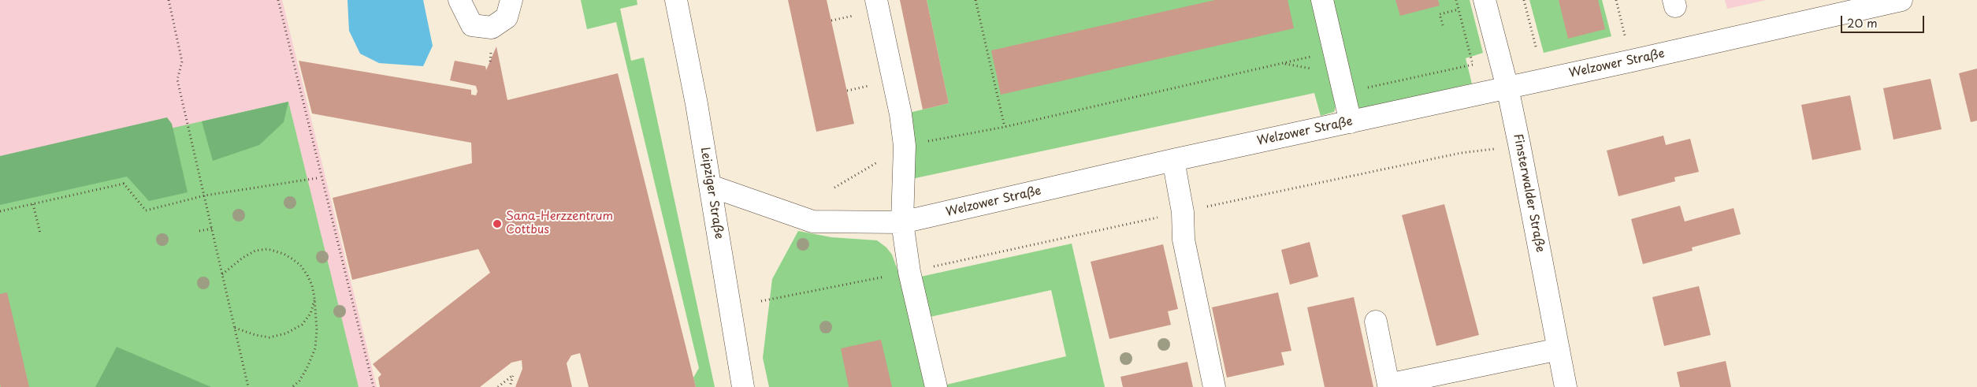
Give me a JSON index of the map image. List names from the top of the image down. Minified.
{"streets":{"street":["Welzower Straße","Leipziger Straße","Finsterwalder Straße"]},"crossings":[["Welzower Straße","Leipziger Straße"],["Welzower Straße","Finsterwalder Straße"]],"places":["Sana-Herzzentrum Cottbus"],"scale_bar":"20 m"}
